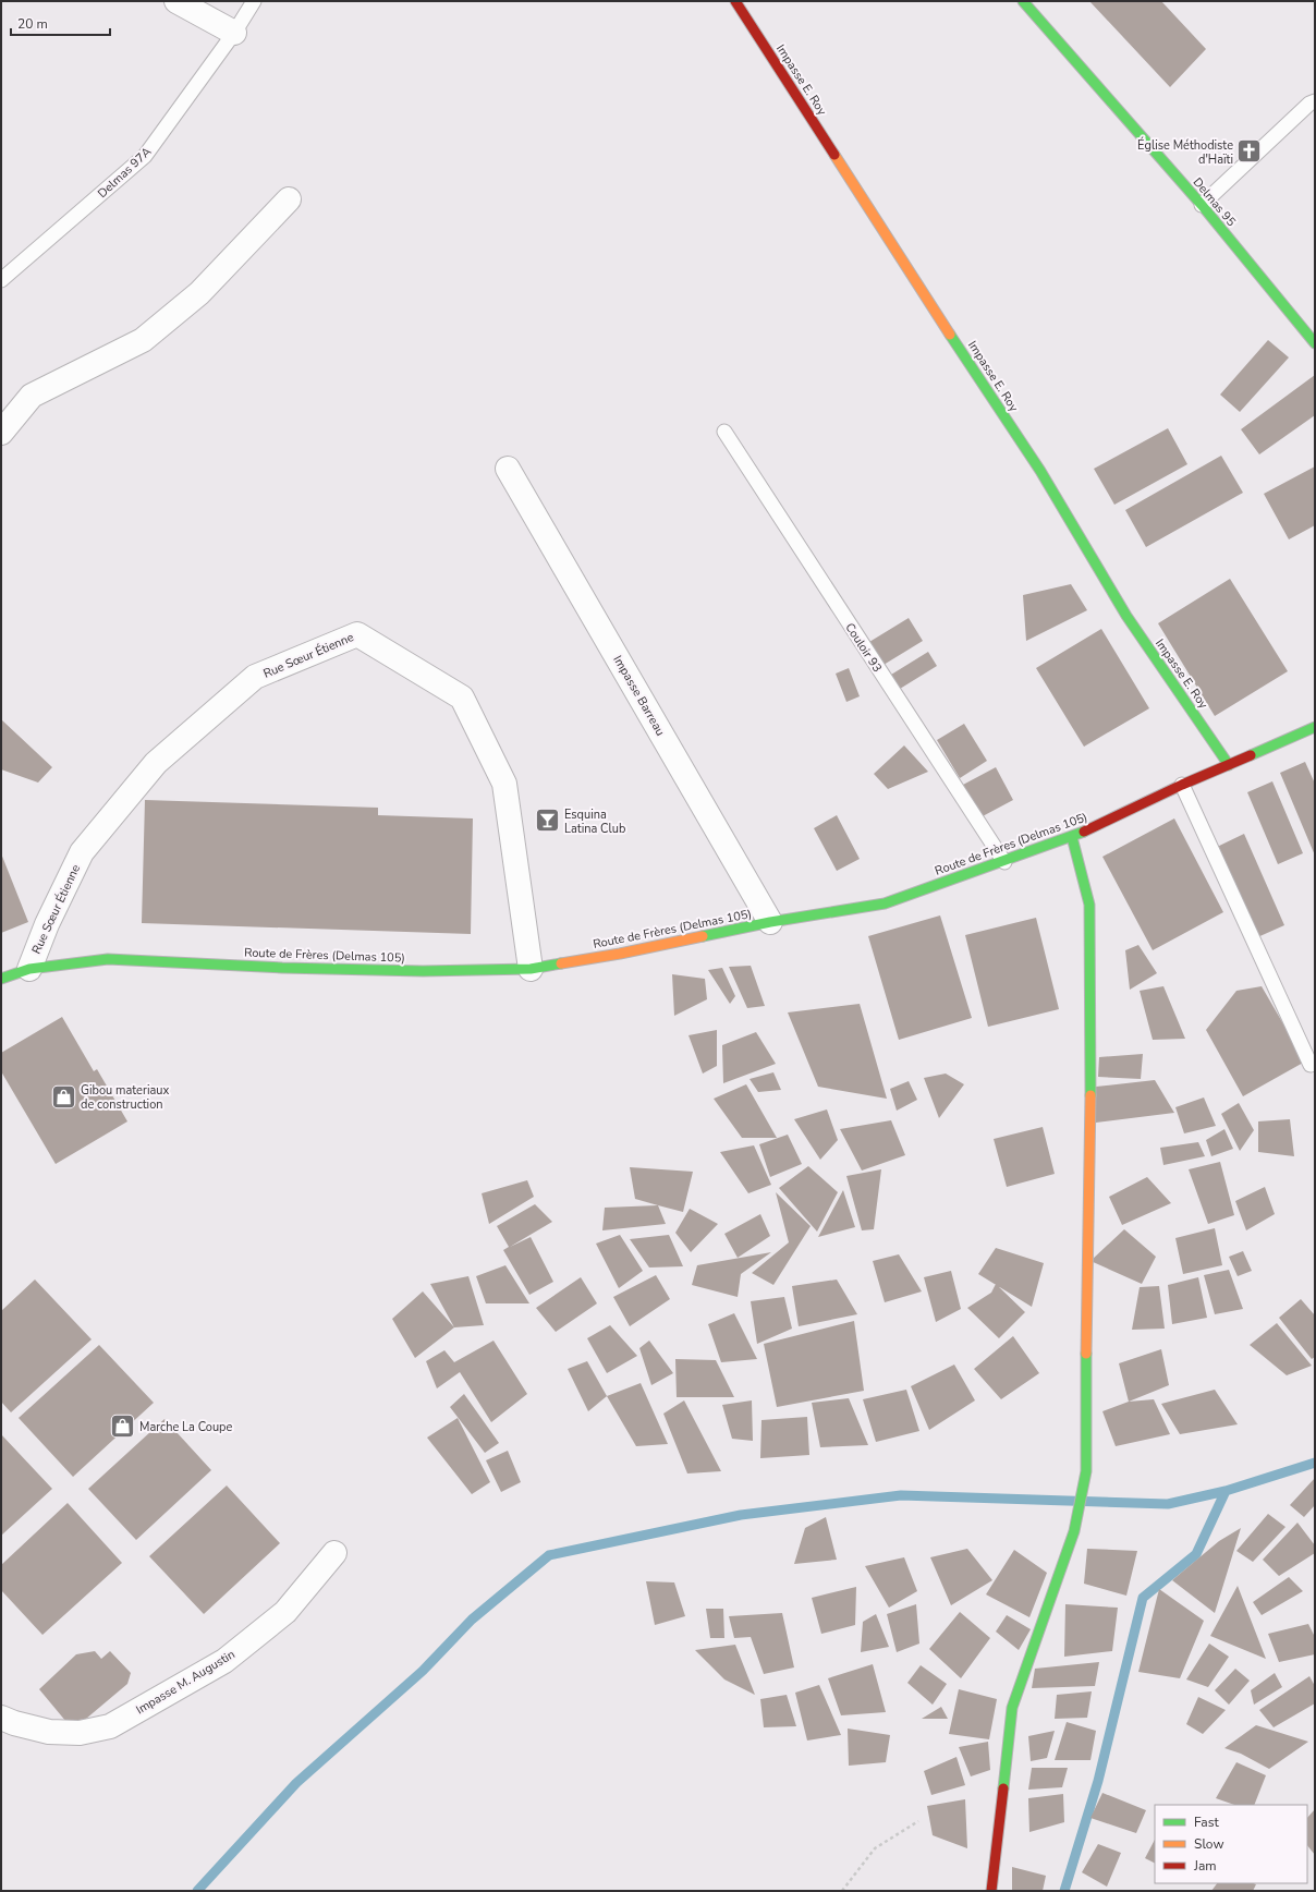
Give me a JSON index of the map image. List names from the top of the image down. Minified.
{"streets":{"street":["Impasse E. Roy","Delmas 95","Rue Sœur Étienne","Impasse Barreau","Route de Frères (Delmas 105)","Impasse M. Augustin"],"lane":["Delmas 97A","Couloir 93"]},"crossings":[["Impasse E. Roy","Route de Frères (Delmas 105)"],["Couloir 93","Route de Frères (Delmas 105)"],["Rue Sœur Étienne","Route de Frères (Delmas 105)"],["Impasse Barreau","Route de Frères (Delmas 105)"]],"places":{"church":["Église Méthodiste d'Haïti"],"bar":["Esquina Latina Club"],"shop":["Gibou materiaux de construction","Marche La Coupe"]},"legend":["Fast","Slow","Jam"],"scale_bar":"20 m"}
